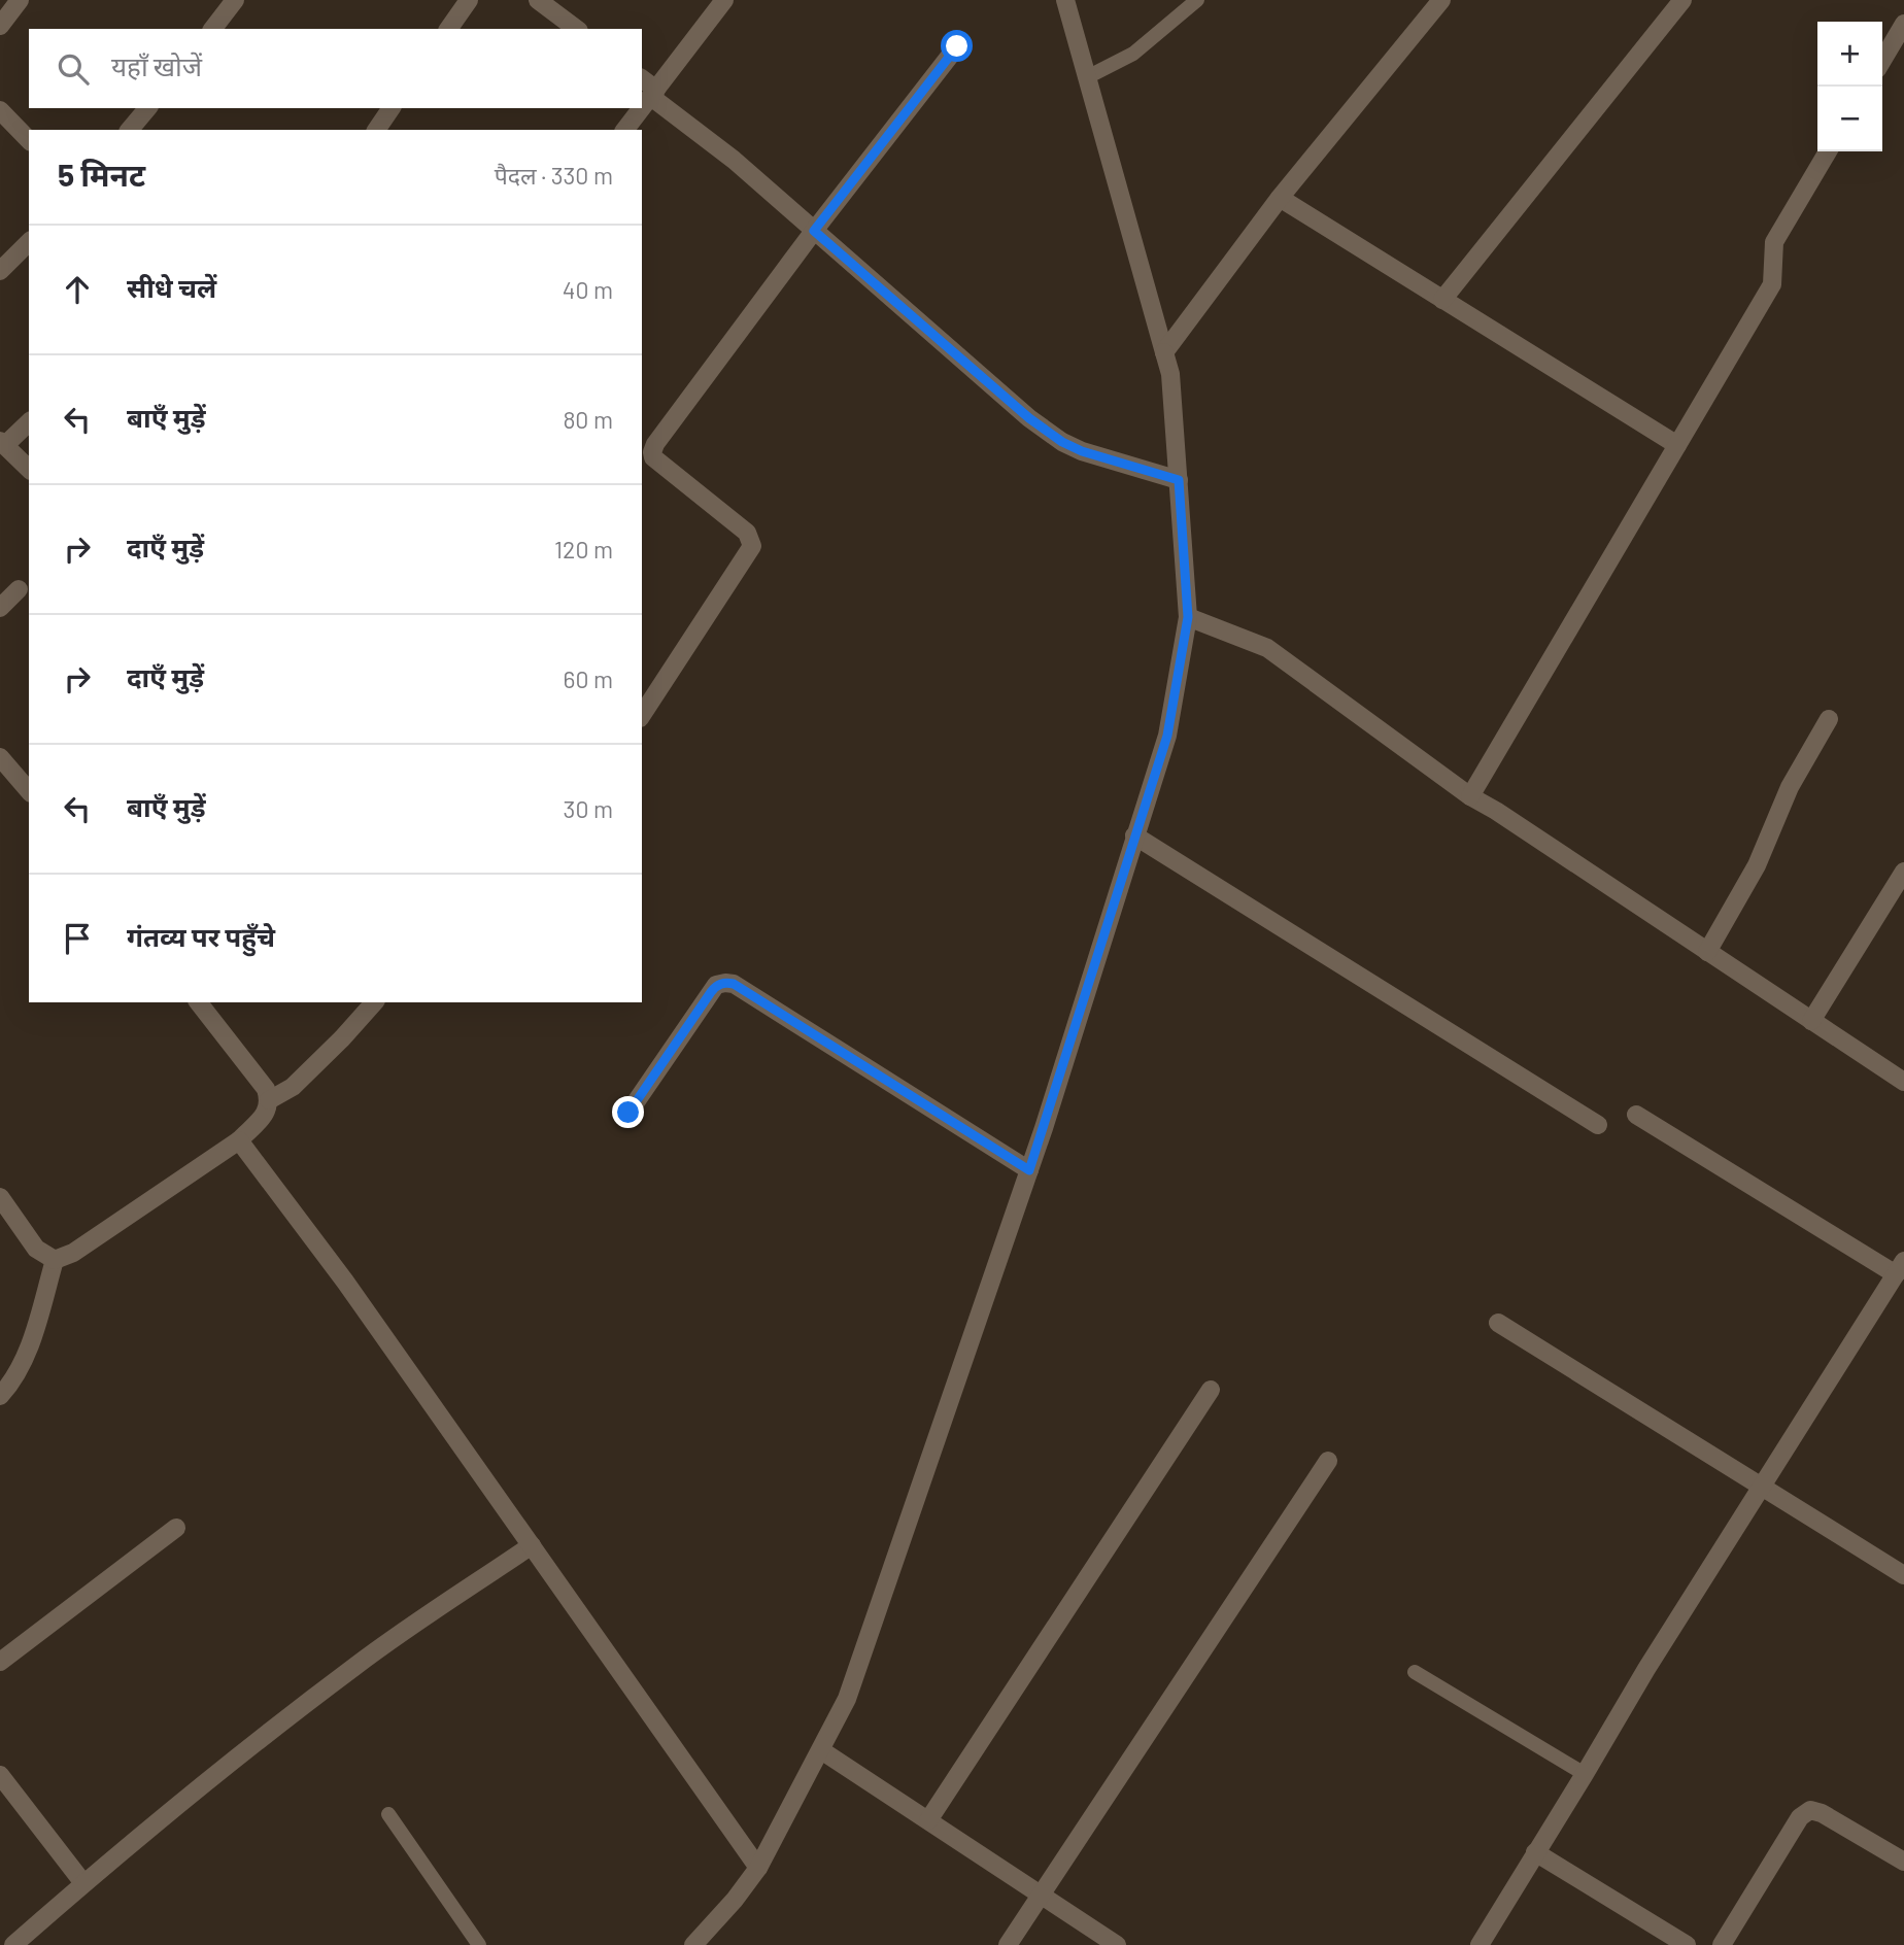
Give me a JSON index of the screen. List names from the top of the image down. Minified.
{"page":{"map_buttons":["+","−"],"search":"यहाँ खोजें","heading":["5 मिनट","पैदल · 330 m"],"list":[["सीधे चलें","40 m"],["बाएँ मुड़ें","80 m"],["दाएँ मुड़ें","120 m"],["दाएँ मुड़ें","60 m"],["बाएँ मुड़ें","30 m"],"गंतव्य पर पहुँचे"]}}
